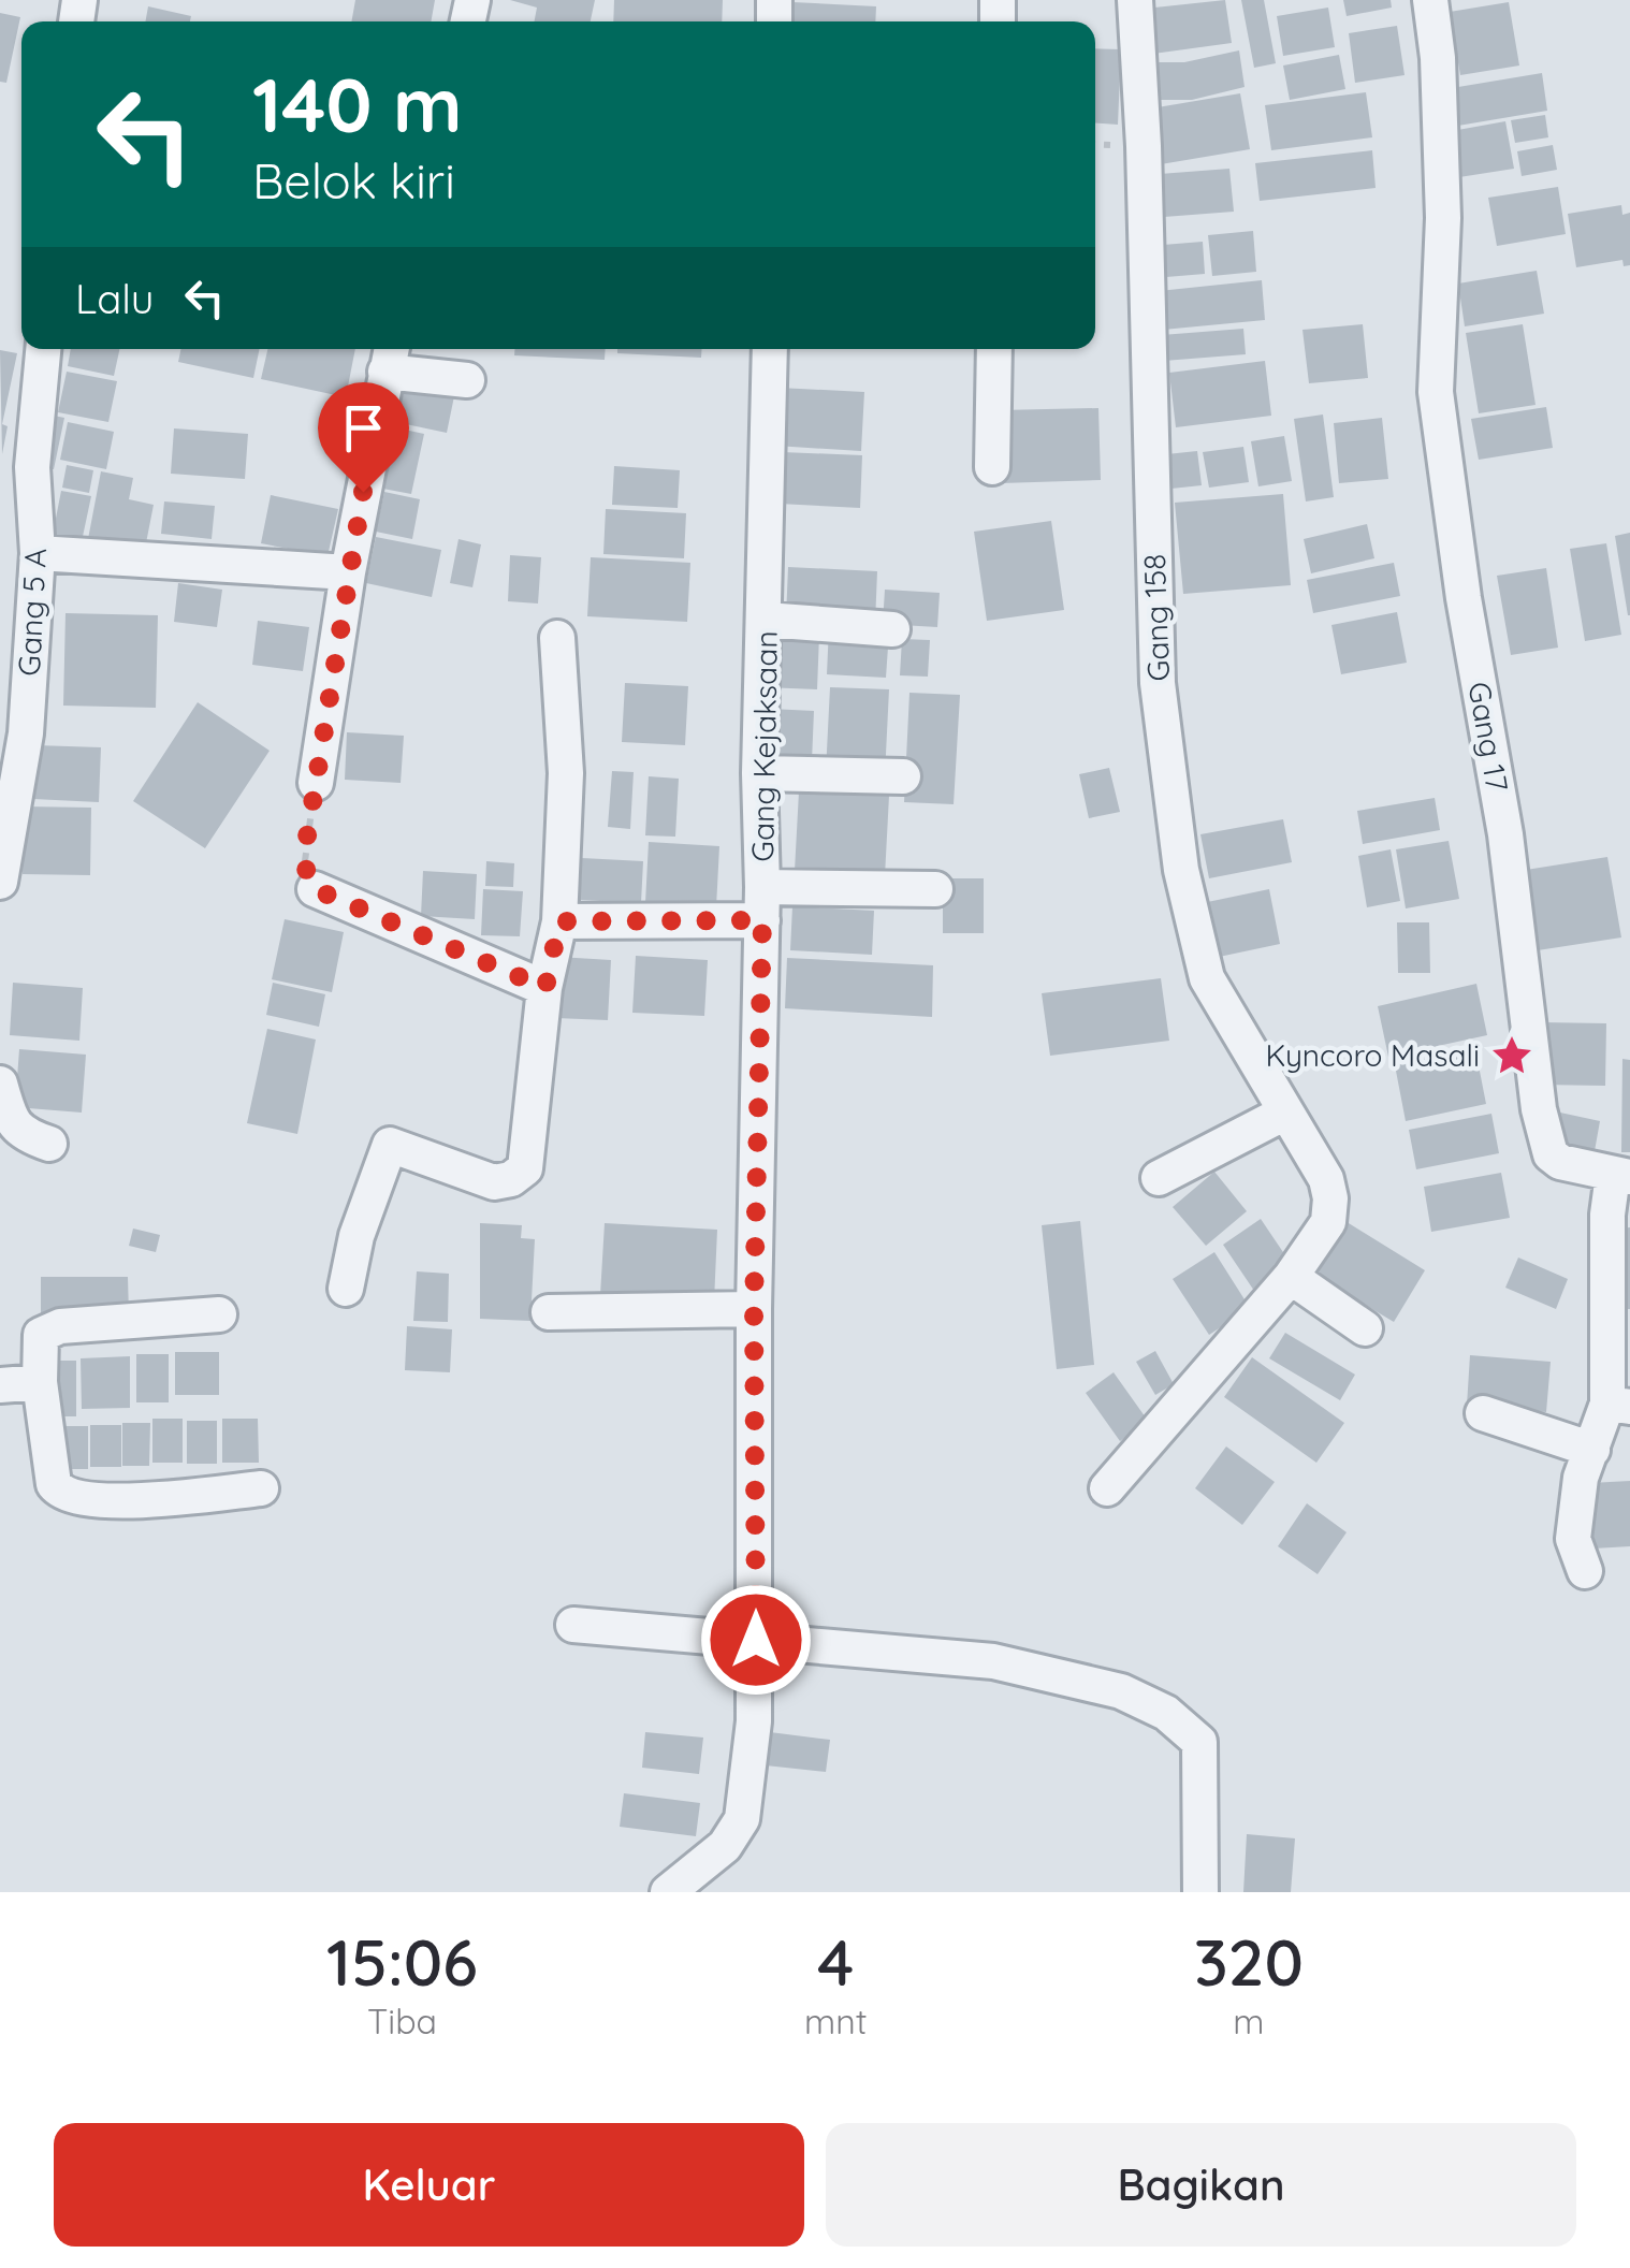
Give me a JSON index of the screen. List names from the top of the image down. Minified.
{"streets":{"street":["Gang 5 A","Gang 158","Gang 17","Gang Kejaksaan"]},"places":{"place":["Kyncoro Masali"]},"page":{"turn":["140 m","Belok kiri"],"then":"Lalu","eta":["15:06","Tiba","4","mnt","320","m"],"buttons":["Keluar","Bagikan"]}}
